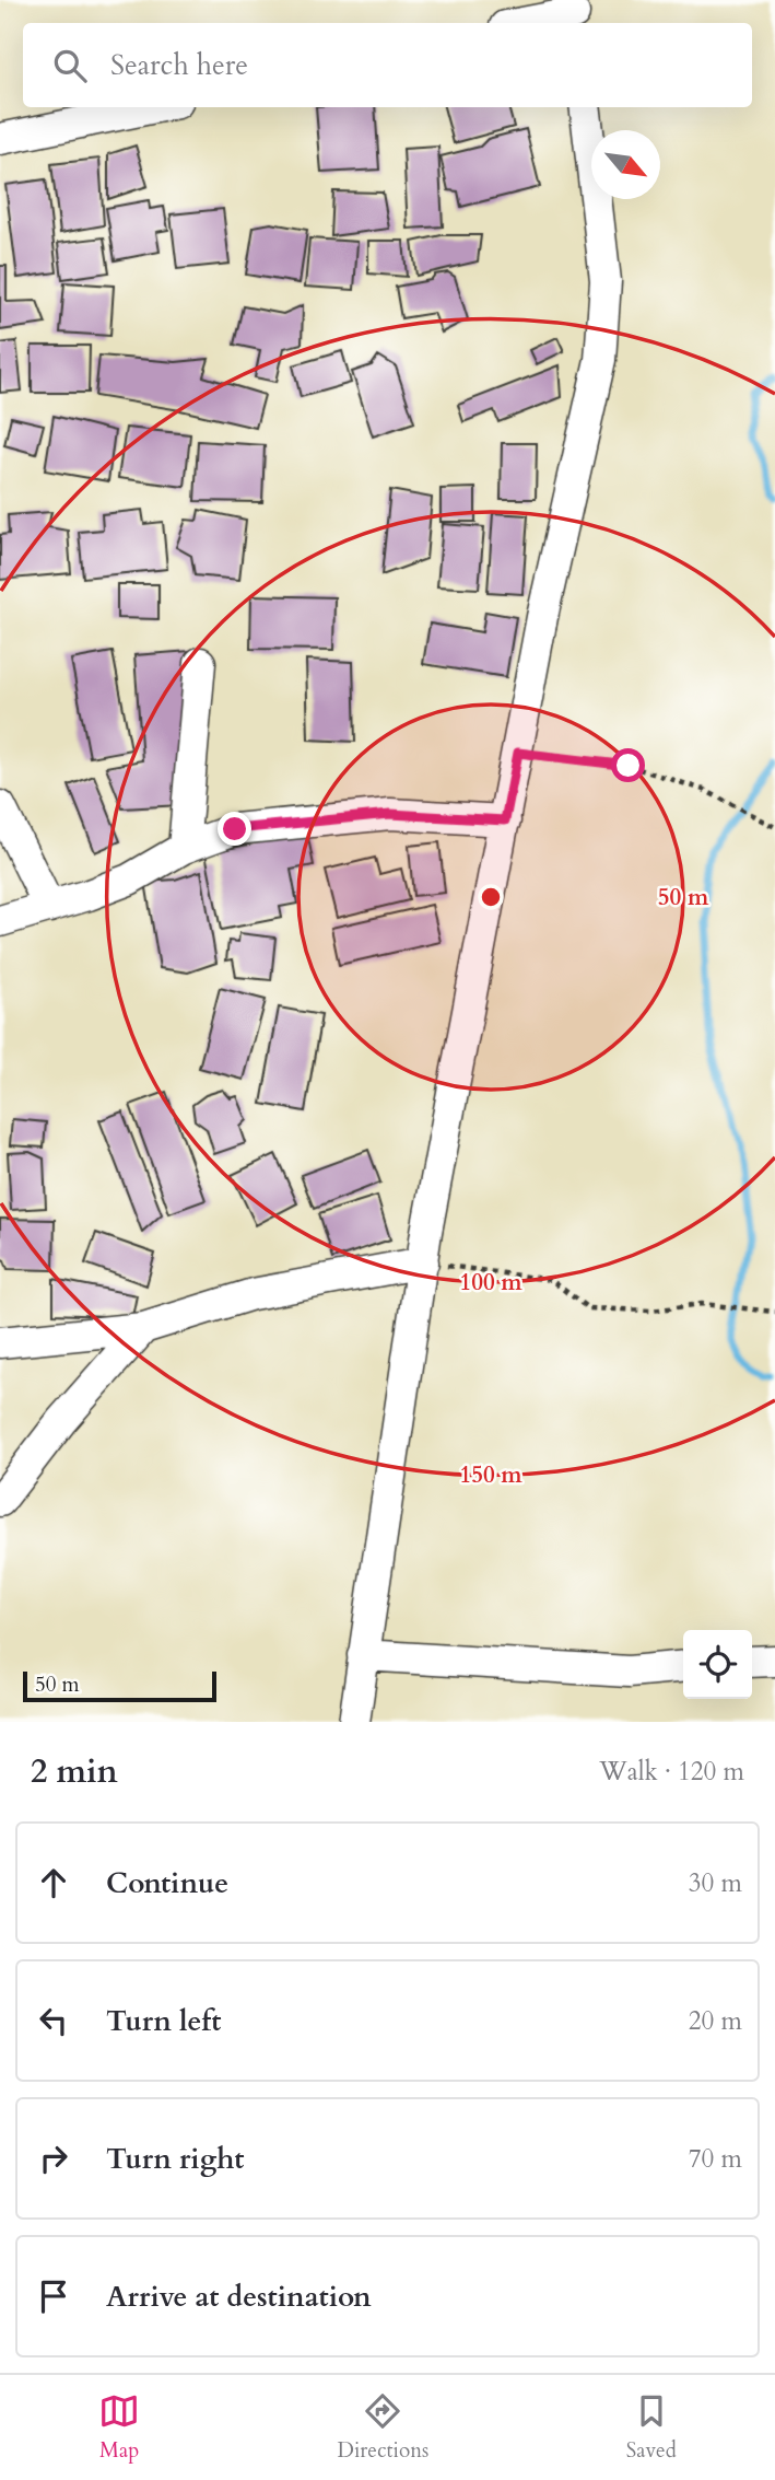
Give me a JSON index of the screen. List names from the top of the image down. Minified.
{"scale_bar":"50 m","north":"bottom right","page":{"search":"Search here","scale":"50 m","heading":["2 min","Walk · 120 m"],"list":[["Continue","30 m"],["Turn left","20 m"],["Turn right","70 m"],"Arrive at destination"],"nav":["Map","Directions","Saved"]},"rings":["50 m","100 m","150 m"]}
